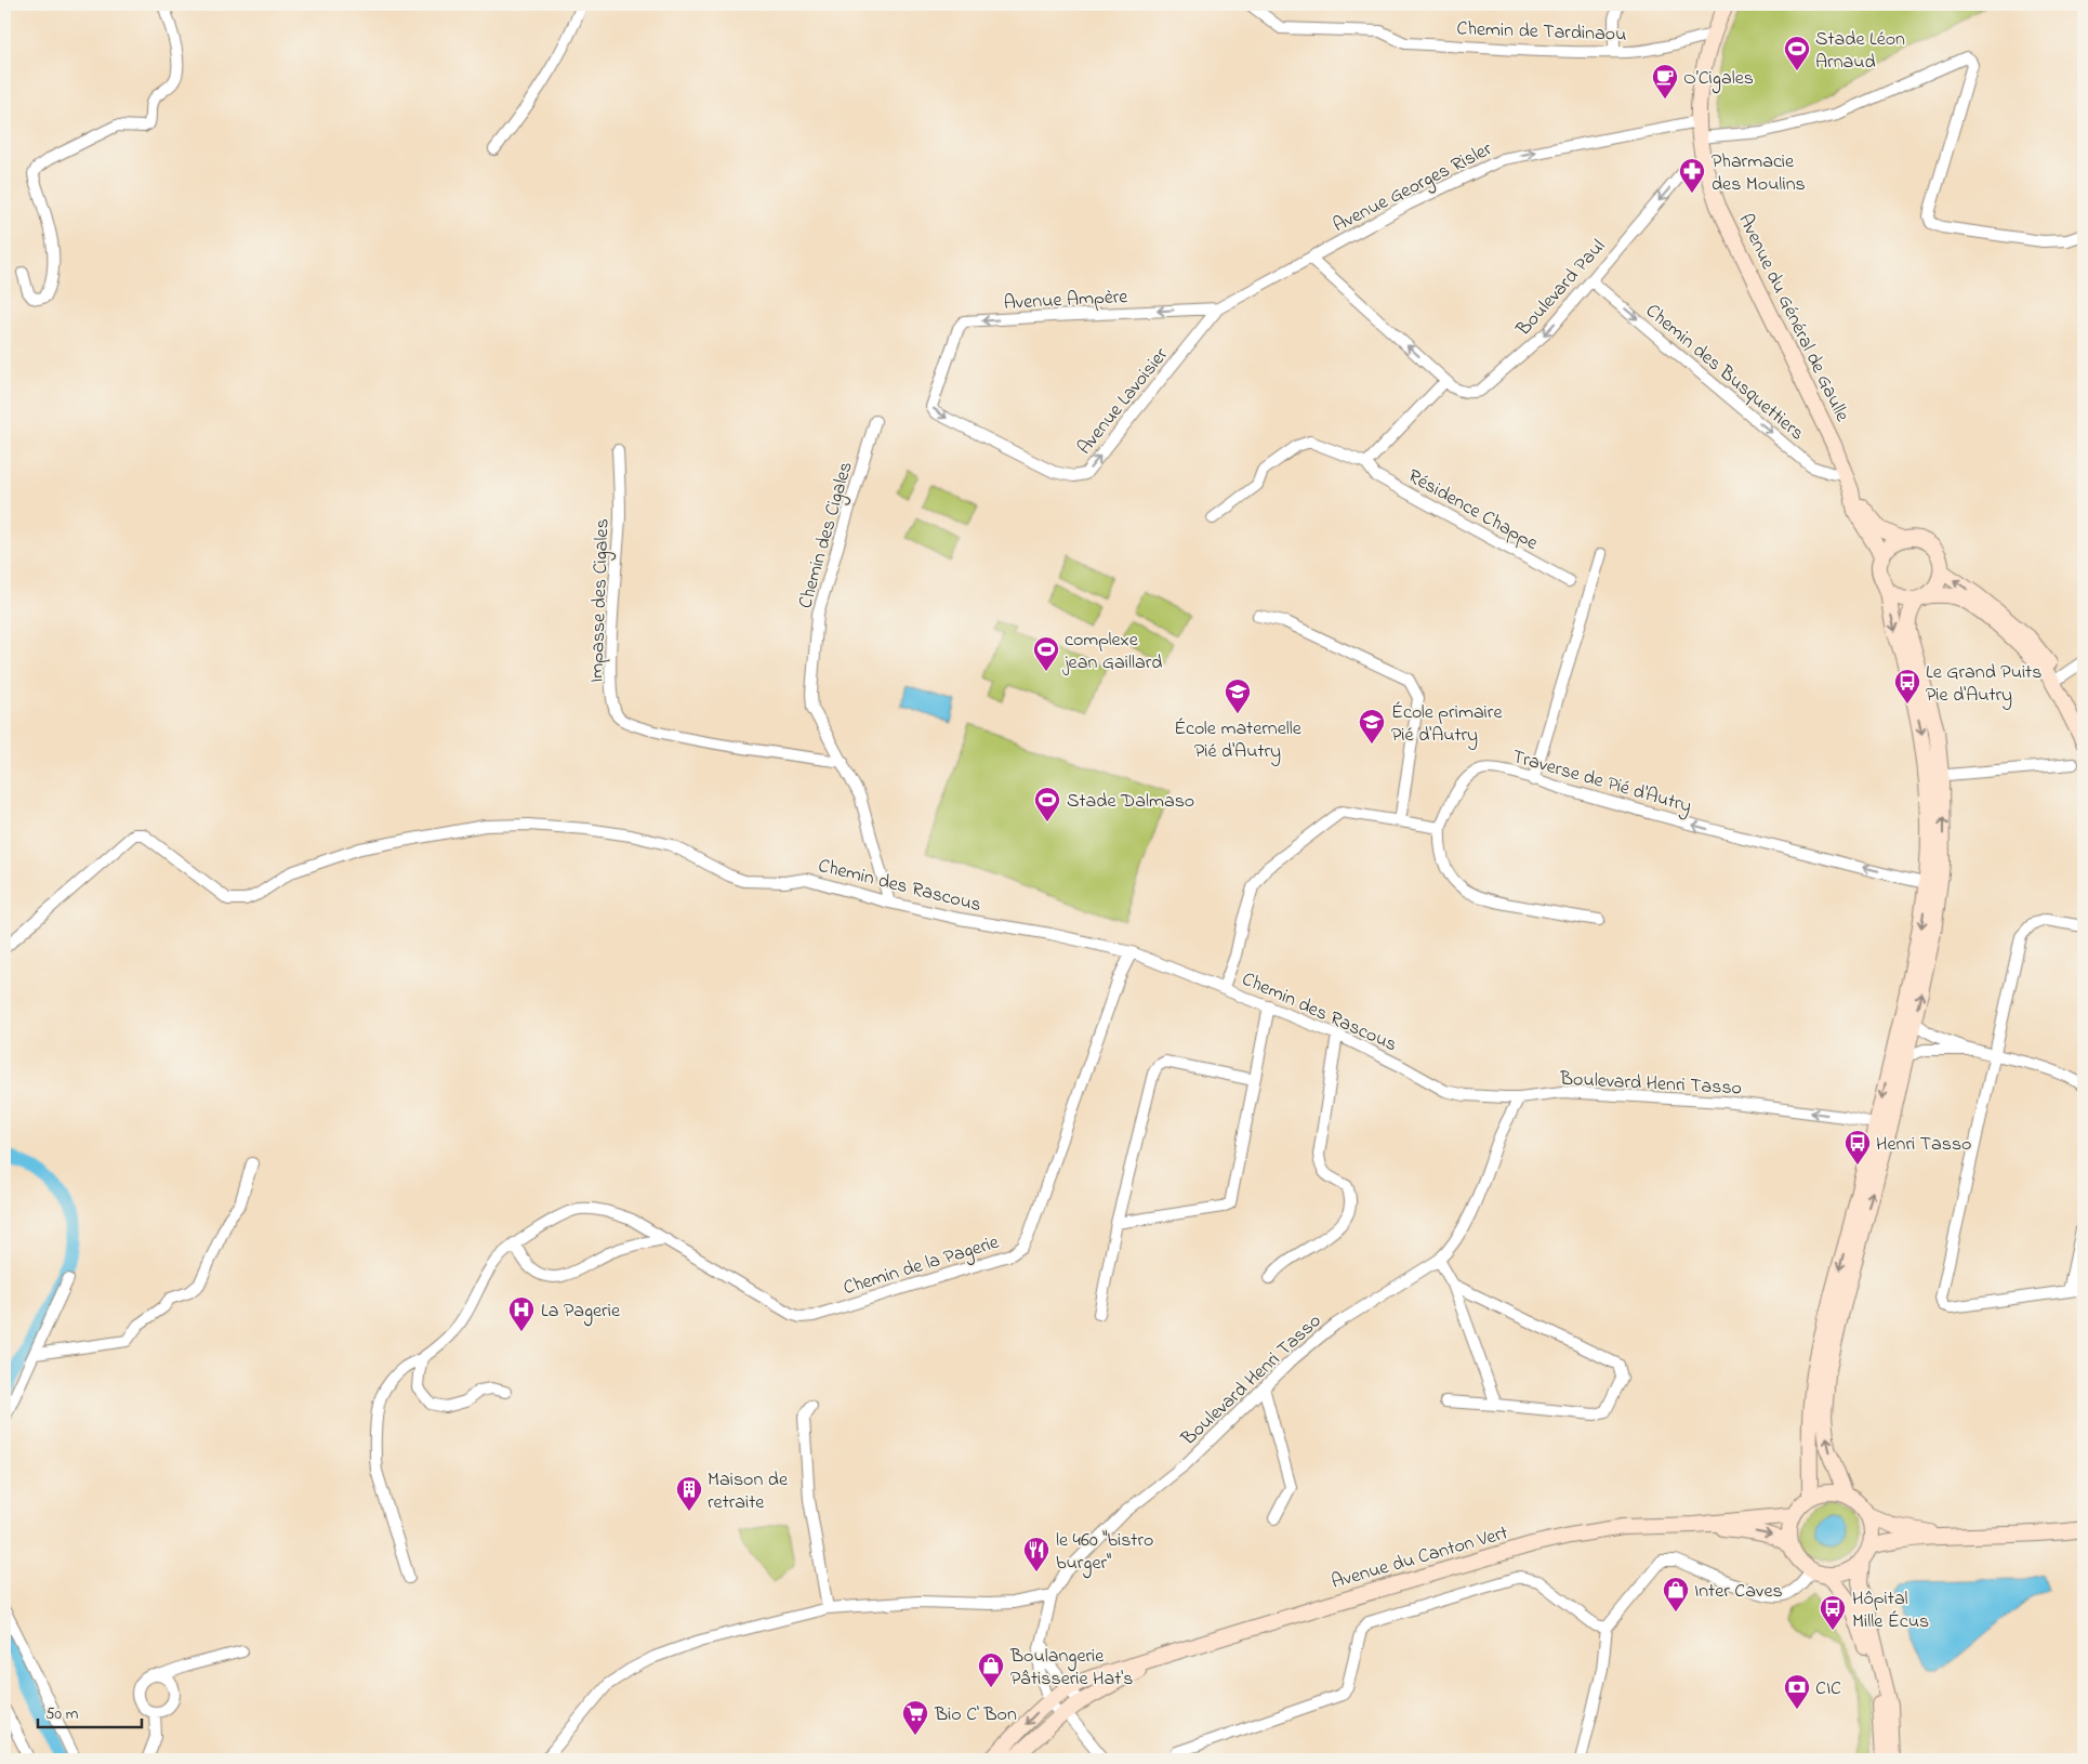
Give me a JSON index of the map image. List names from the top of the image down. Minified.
{"streets":{"main road":["Avenue du Général de Gaulle","Avenue du Canton Vert"],"street":["Chemin de Tardinaou","Avenue Georges Risler","Boulevard Paul","Avenue Ampère","Chemin des Busquettiers","Avenue Lavoisier","Résidence Chappe","Chemin des Cigales","Impasse des Cigales","Traverse de Pié d'Autry","Chemin des Rascous","Boulevard Henri Tasso","Chemin de la Pagerie"]},"crossings":[["Chemin de Tardinaou","Avenue du Général de Gaulle"],["Avenue Georges Risler","Boulevard Paul"],["Avenue Georges Risler","Avenue Ampère"],["Avenue Georges Risler","Avenue du Général de Gaulle"],["Avenue Georges Risler","Avenue Lavoisier"],["Boulevard Paul","Avenue du Général de Gaulle"],["Boulevard Paul","Chemin des Busquettiers"],["Avenue Ampère","Avenue Lavoisier"],["Avenue du Général de Gaulle","Chemin des Busquettiers"],["Chemin des Cigales","Impasse des Cigales"],["Chemin des Cigales","Chemin des Rascous"],["Chemin des Rascous","Boulevard Henri Tasso"],["Chemin des Rascous","Chemin de la Pagerie"],["Boulevard Henri Tasso","Avenue du Canton Vert"]],"one_way":["Avenue Georges Risler","Avenue Ampère","Chemin des Busquettiers","Traverse de Pié d'Autry"],"places":{"sports":["Stade Léon Arnaud","complexe jean Gaillard","Stade Dalmaso"],"cafe":["O’Cigales"],"pharmacy":["Pharmacie des Moulins"],"bus stop":["Le Grand Puits Pie d'Autry","Henri Tasso","Hôpital Mille Écus"],"school or university":["École maternelle Pié d'Autry","École primaire Pié d'Autry"],"hospital":["La Pagerie"],"building":["Maison de retraite"],"restaurant":["le 460 \"bistro burger\""],"shop":["Inter Caves","Boulangerie Pâtisserie Hat's"],"bank":["CIC"],"supermarket":["Bio C' Bon"]},"scale_bar":"50 m"}
